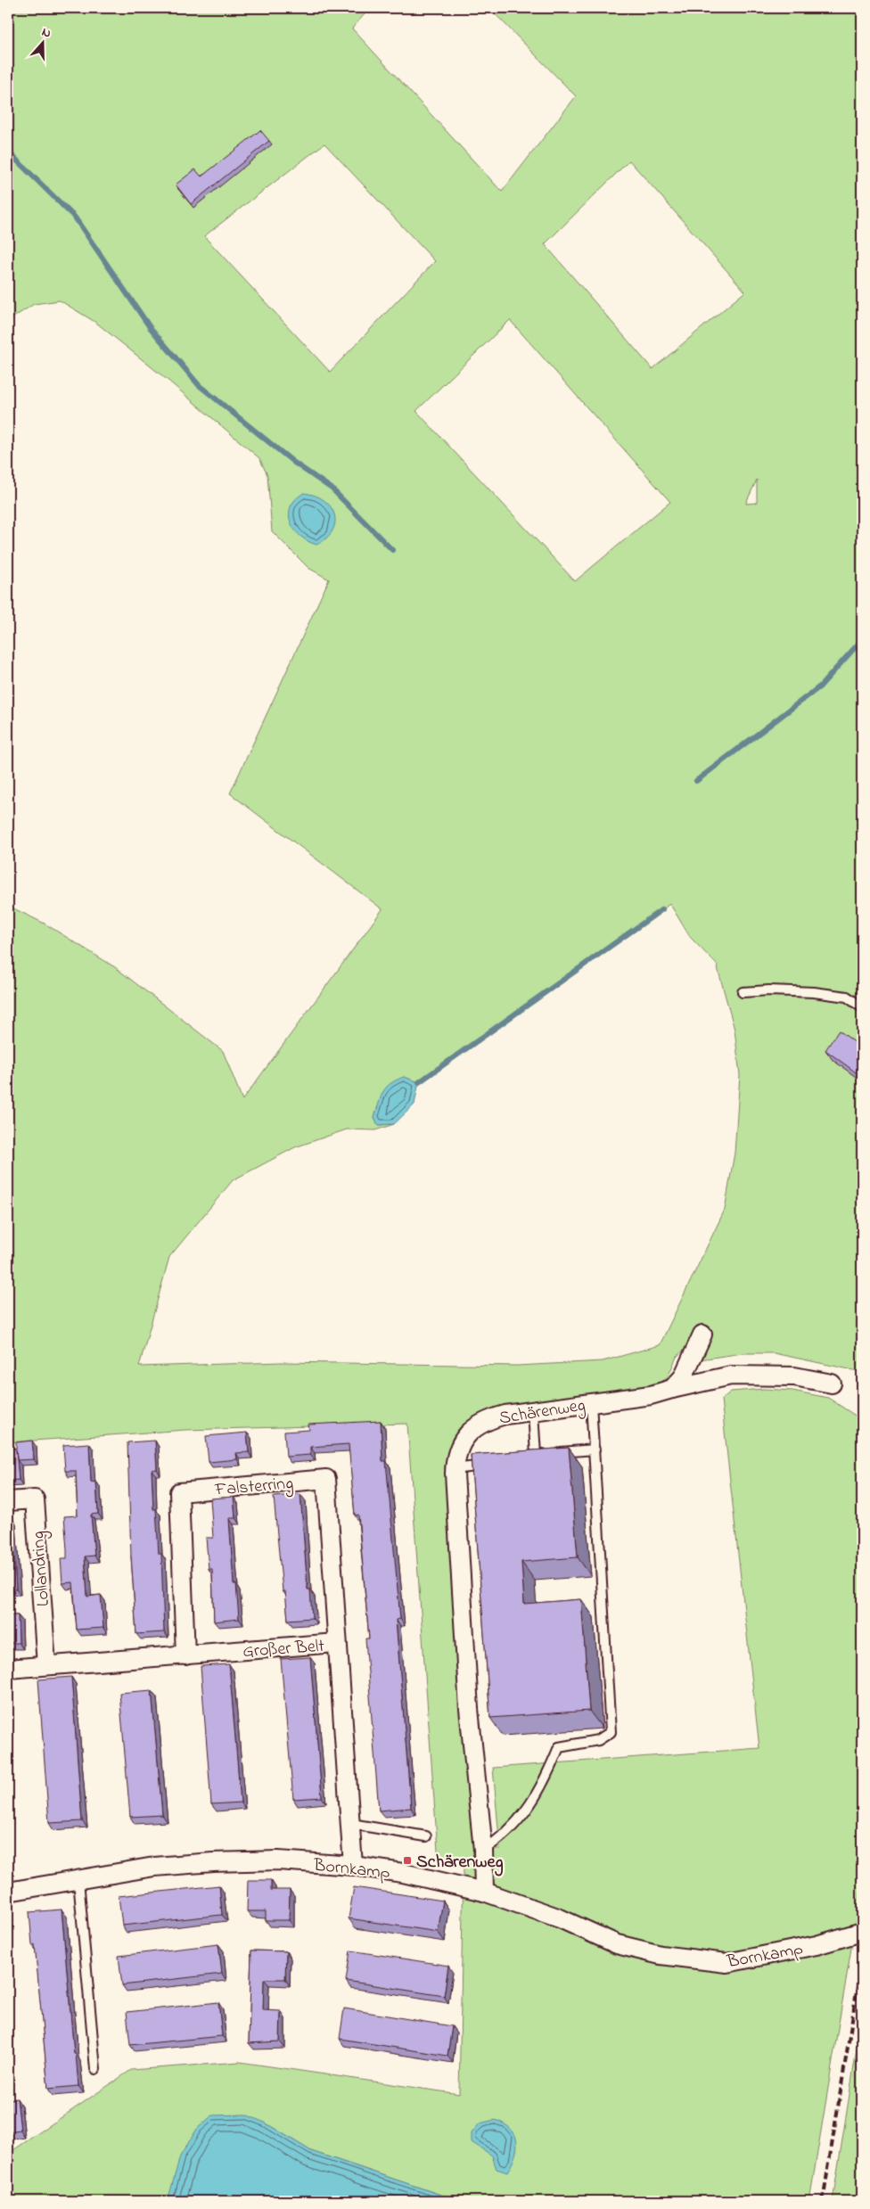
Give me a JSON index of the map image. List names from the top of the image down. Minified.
{"streets":{"street":["Schärenweg","Falsterring","Lollandring","Großer Belt","Bornkamp"]},"crossings":[["Schärenweg","Bornkamp"],["Falsterring","Großer Belt"],["Lollandring","Großer Belt"],["Großer Belt","Bornkamp"]],"places":{"transit":["Schärenweg"]},"north":"top"}
